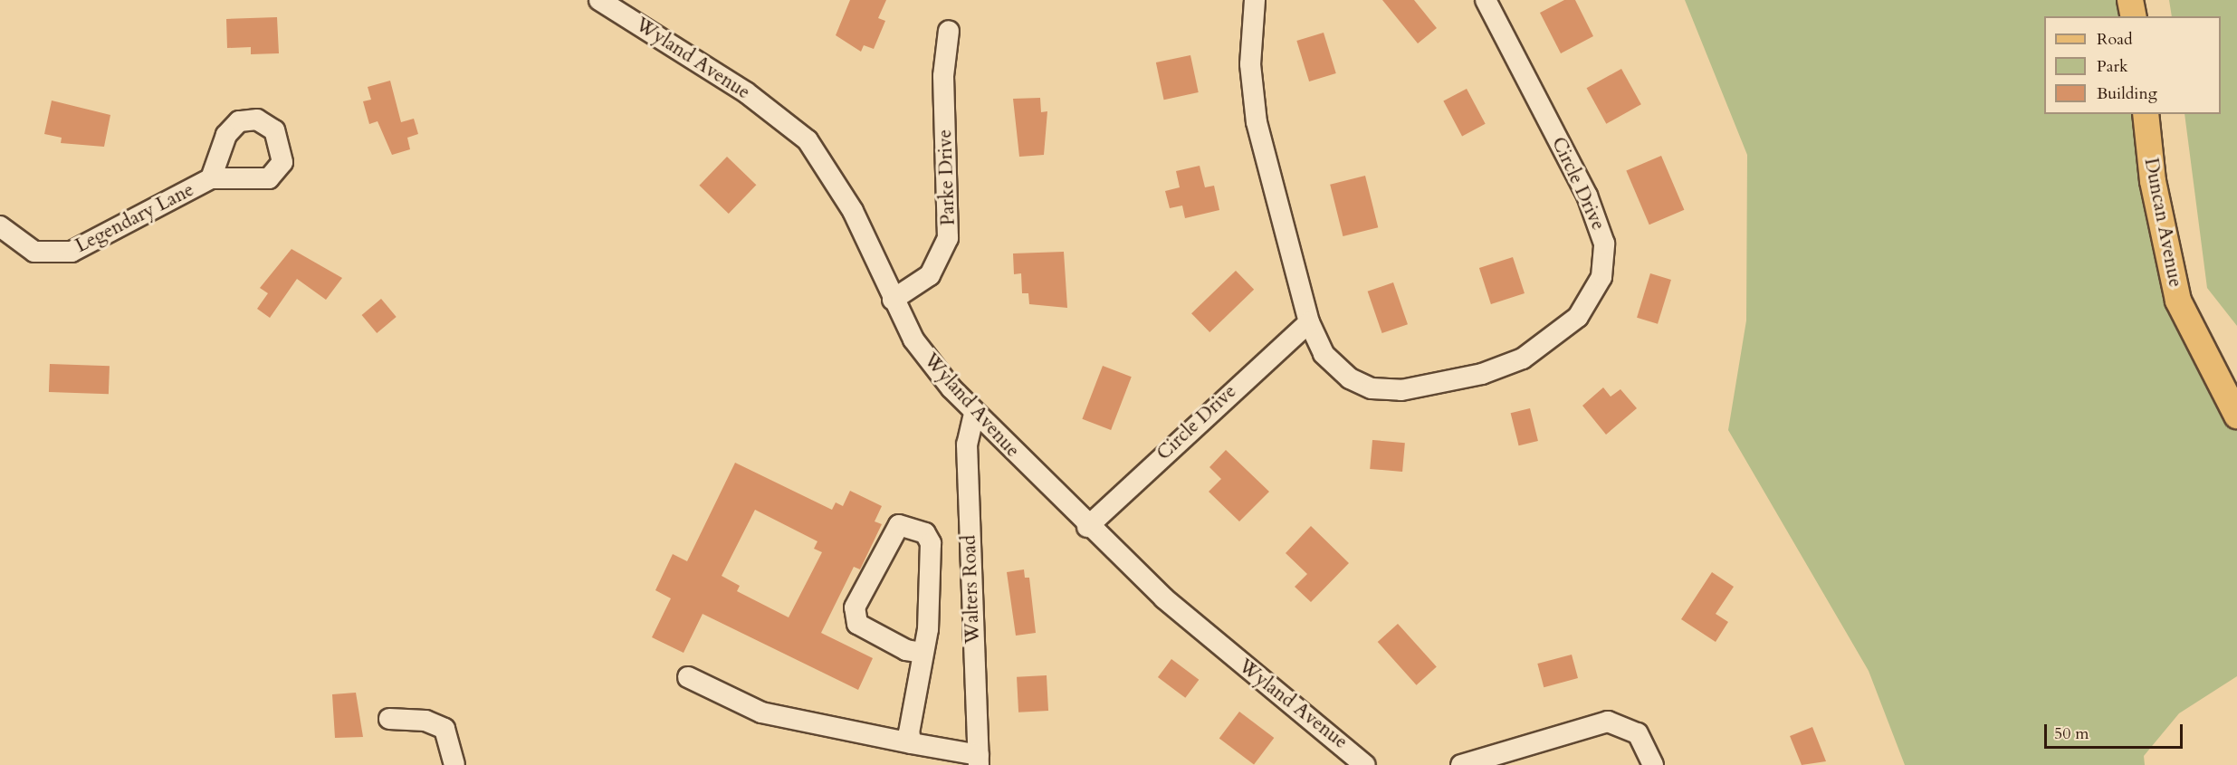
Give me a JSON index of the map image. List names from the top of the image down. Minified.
{"streets":{"main road":["Duncan Avenue"],"street":["Wyland Avenue","Parke Drive","Circle Drive","Legendary Lane","Walters Road"]},"crossings":[["Wyland Avenue","Parke Drive"],["Wyland Avenue","Circle Drive"],["Wyland Avenue","Walters Road"]],"legend":["Road","Park","Building"],"scale_bar":"50 m"}
